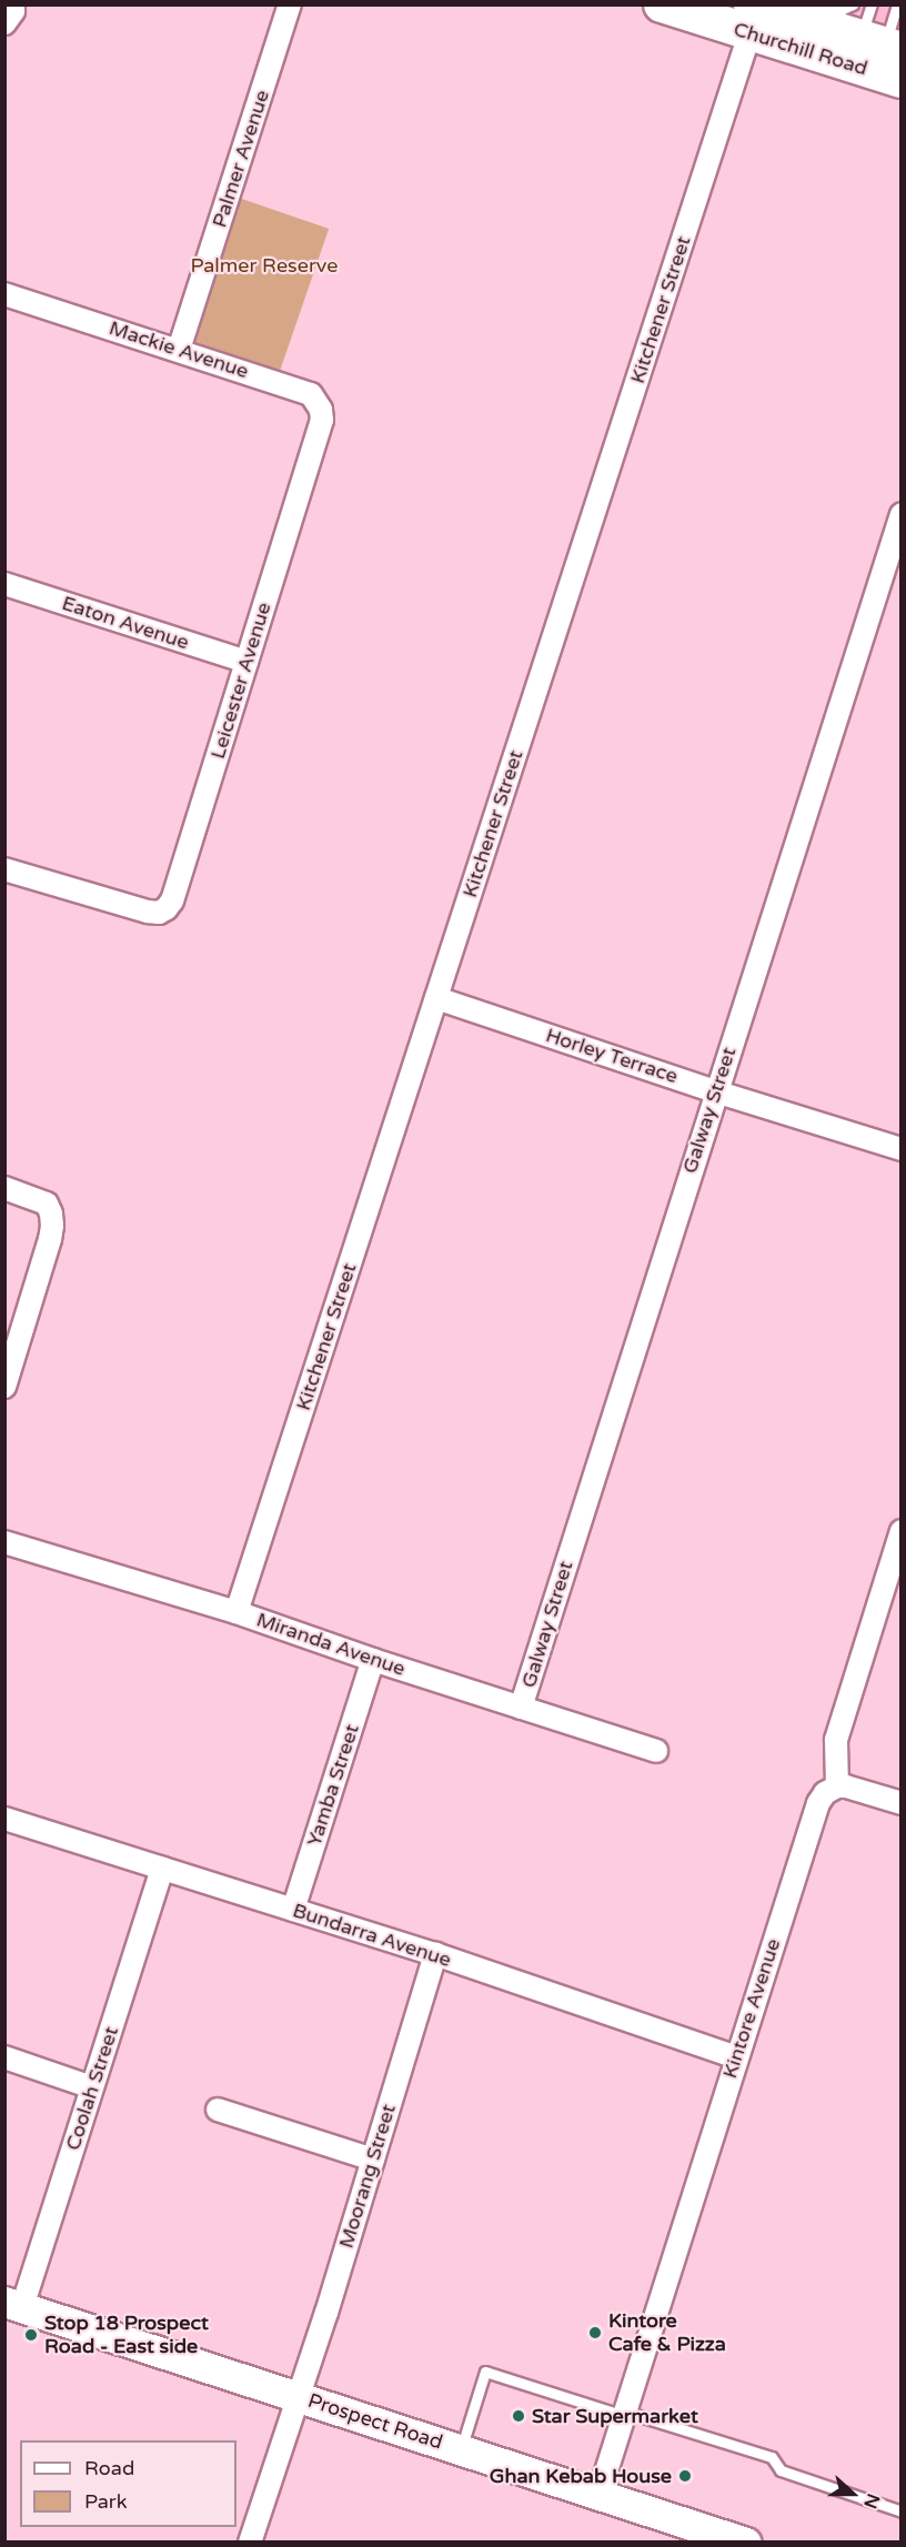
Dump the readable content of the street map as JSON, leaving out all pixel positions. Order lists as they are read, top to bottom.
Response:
{
  "streets": {
    "main road": ["Churchill Road", "Prospect Road"],
    "street": [
      "Palmer Avenue",
      "Kitchener Street",
      "Mackie Avenue",
      "Eaton Avenue",
      "Leicester Avenue",
      "Horley Terrace",
      "Galway Street",
      "Miranda Avenue",
      "Yamba Street",
      "Bundarra Avenue",
      "Kintore Avenue",
      "Coolah Street",
      "Moorang Street"
    ]
  },
  "crossings": [
    ["Churchill Road", "Kitchener Street"],
    ["Palmer Avenue", "Mackie Avenue"],
    ["Kitchener Street", "Horley Terrace"],
    ["Kitchener Street", "Miranda Avenue"],
    ["Mackie Avenue", "Leicester Avenue"],
    ["Eaton Avenue", "Leicester Avenue"],
    ["Horley Terrace", "Galway Street"],
    ["Galway Street", "Miranda Avenue"],
    ["Miranda Avenue", "Yamba Street"],
    ["Yamba Street", "Bundarra Avenue"],
    ["Bundarra Avenue", "Kintore Avenue"],
    ["Bundarra Avenue", "Coolah Street"],
    ["Bundarra Avenue", "Moorang Street"],
    ["Kintore Avenue", "Prospect Road"],
    ["Coolah Street", "Prospect Road"],
    ["Moorang Street", "Prospect Road"]
  ],
  "parks": ["Palmer Reserve"],
  "places": [
    "Kintore Cafe & Pizza",
    "Stop 18 Prospect Road - East side",
    "Star Supermarket",
    "Ghan Kebab House"
  ],
  "legend": ["Road", "Park"],
  "north": "right"
}
